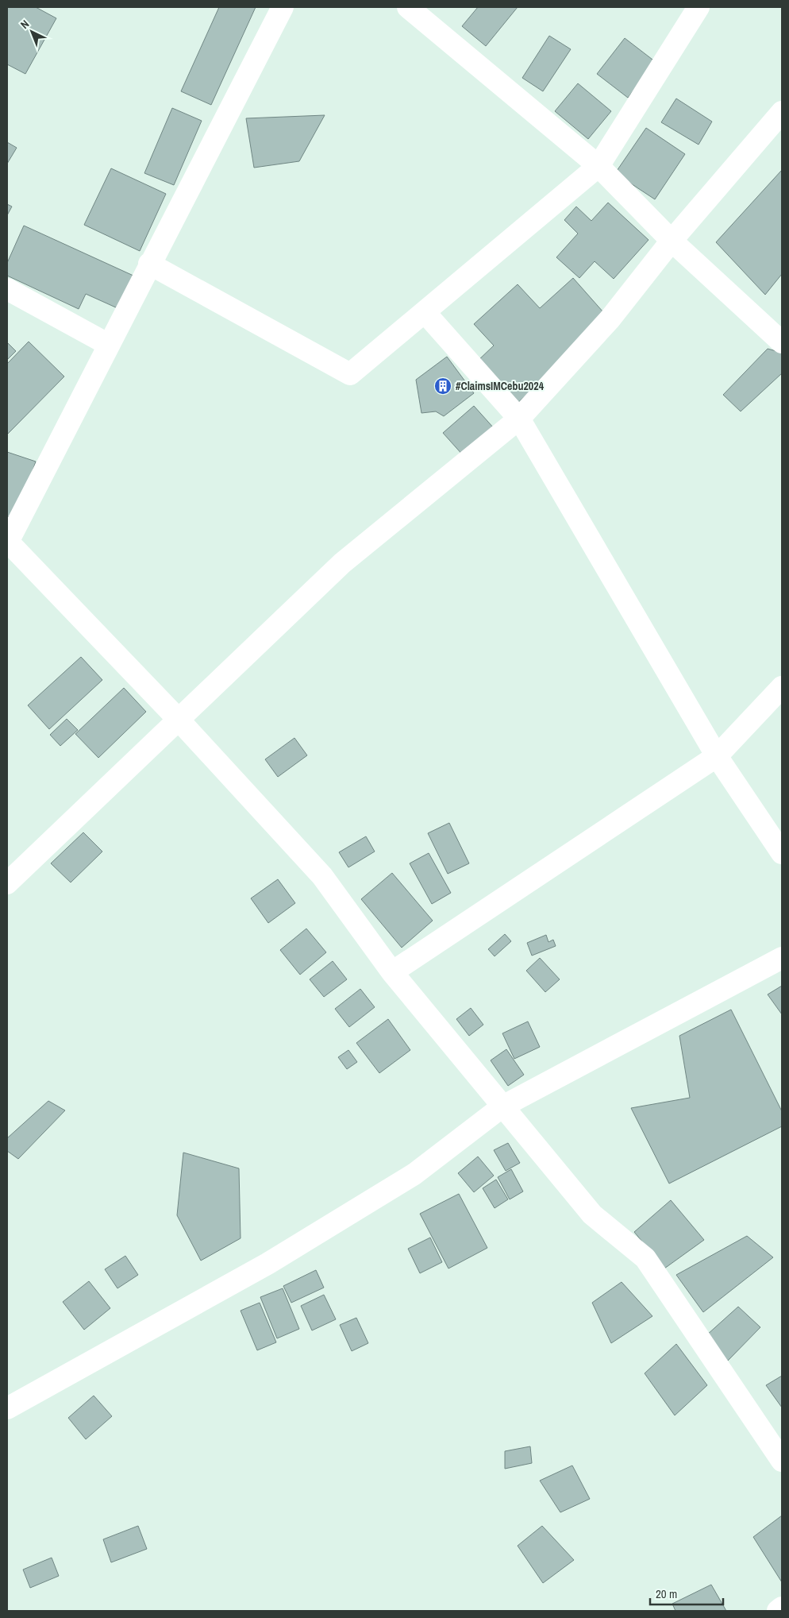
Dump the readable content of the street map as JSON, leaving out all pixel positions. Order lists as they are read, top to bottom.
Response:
{
  "places": {
    "building": ["#ClaimsIMCebu2024"]
  },
  "scale_bar": "20 m",
  "north": "top left"
}
